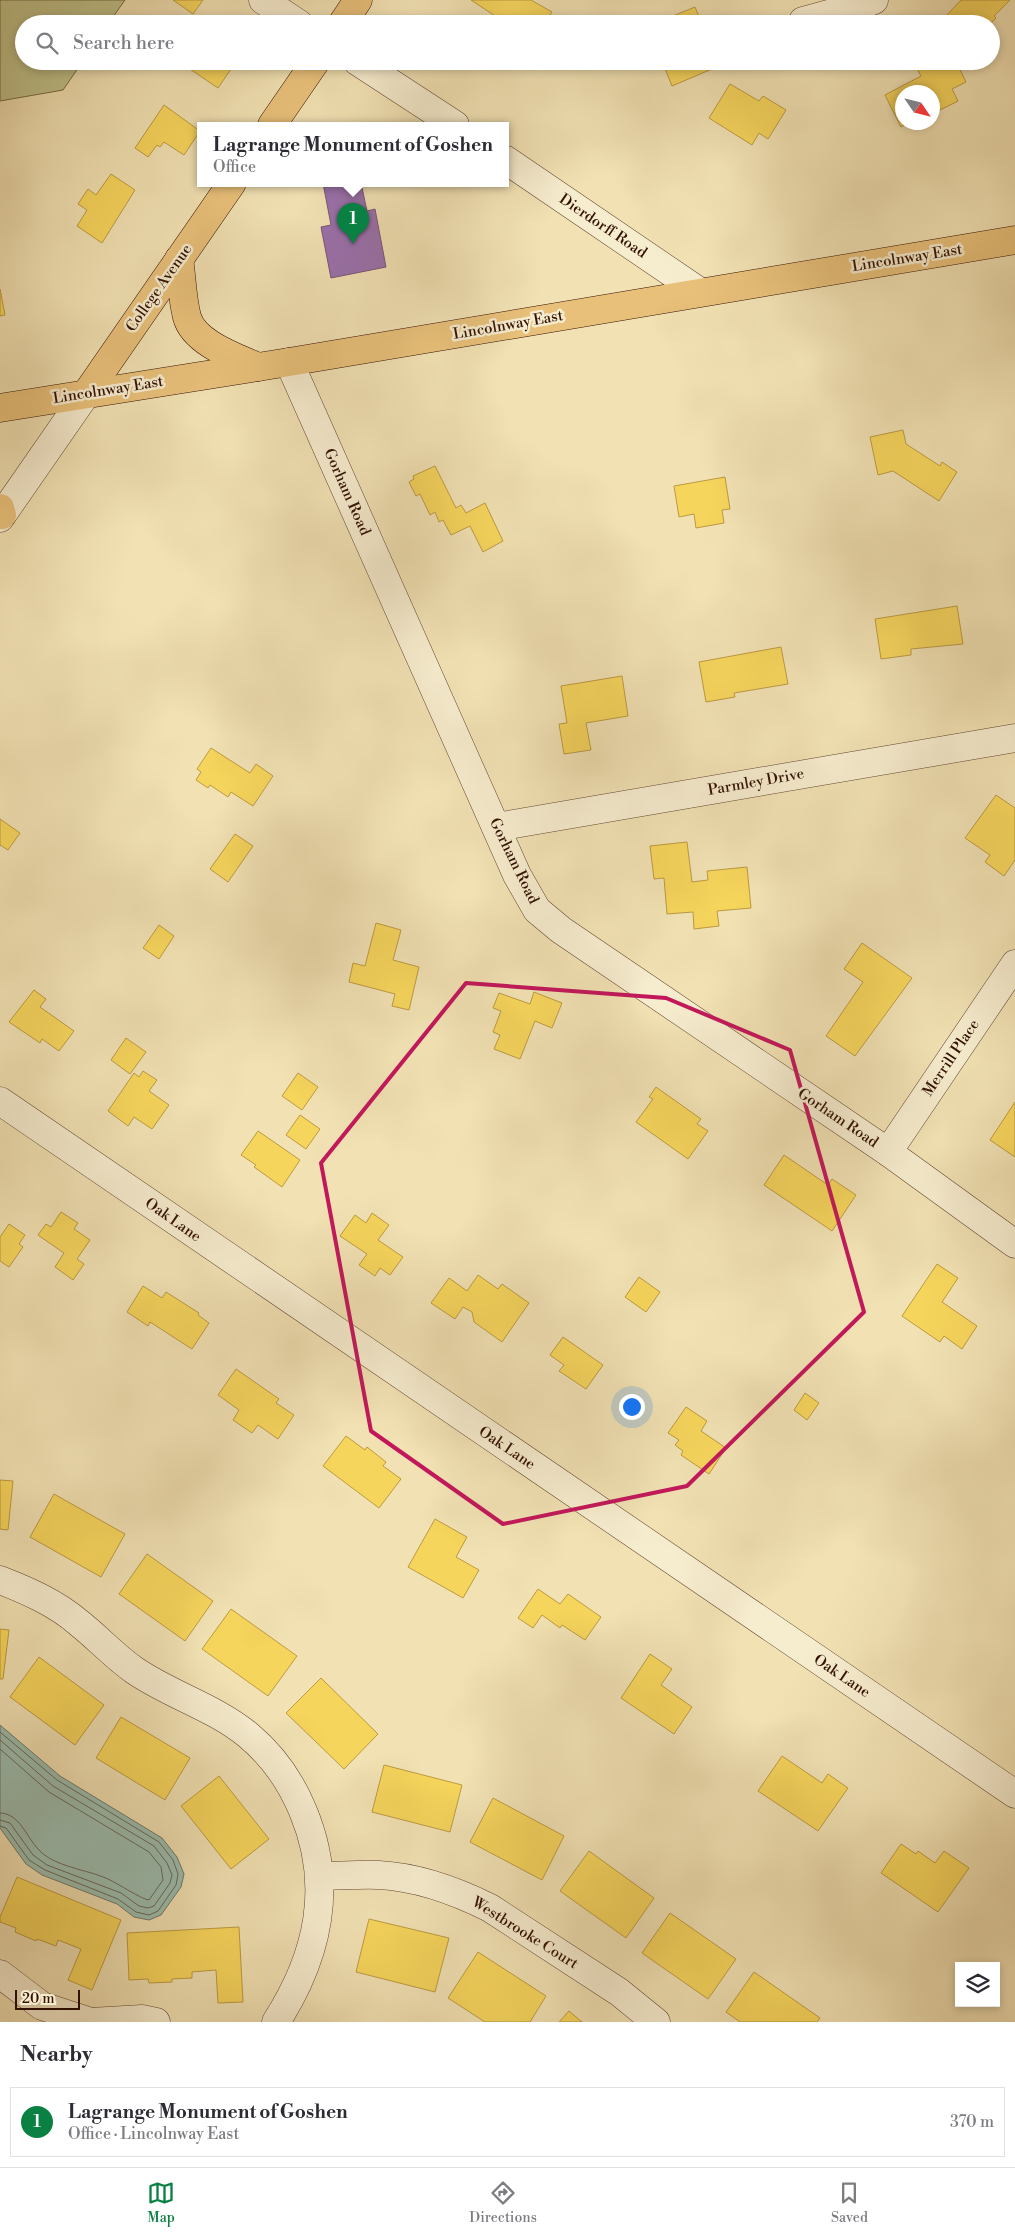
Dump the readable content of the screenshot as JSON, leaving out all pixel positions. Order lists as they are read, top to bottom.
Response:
{
  "streets": {
    "main road": ["Lincolnway East", "College Avenue"],
    "street": [
      "Dierdorff Road",
      "Gorham Road",
      "Parmley Drive",
      "Merrill Place",
      "Oak Lane",
      "Westbrooke Court"
    ]
  },
  "crossings": [
    ["Dierdorff Road", "Lincolnway East"],
    ["Lincolnway East", "College Avenue"],
    ["Lincolnway East", "Gorham Road"],
    ["Gorham Road", "Parmley Drive"],
    ["Gorham Road", "Merrill Place"]
  ],
  "scale_bar": "20 m",
  "north": "bottom right",
  "page": {
    "search": "Search here",
    "popup": ["Lagrange Monument of Goshen", "Office"],
    "pins": "1",
    "scale": "20 m",
    "heading": "Nearby",
    "list": [
      {
        "mark": "1",
        "name": "Lagrange Monument of Goshen",
        "note": "Office · Lincolnway East",
        "value": "370 m"
      }
    ],
    "nav": ["Map", "Directions", "Saved"]
  }
}
